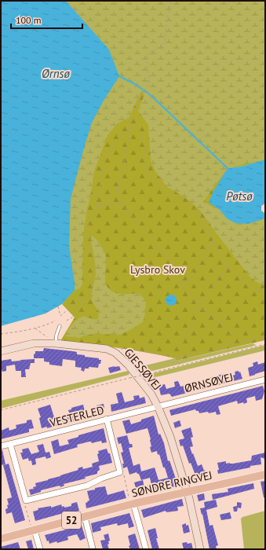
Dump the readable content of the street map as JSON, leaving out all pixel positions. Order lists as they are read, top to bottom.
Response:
{
  "streets": {
    "main road": ["SØNDRE RINGVEJ", "52"],
    "street": ["GJESSØVEJ", "ØRNSØVEJ", "VESTERLED"]
  },
  "crossings": [
    ["GJESSØVEJ", "ØRNSØVEJ"],
    ["GJESSØVEJ", "VESTERLED"],
    ["GJESSØVEJ", "SØNDRE RINGVEJ"],
    ["ØRNSØVEJ", "VESTERLED"]
  ],
  "water": ["Ørnsø", "Pøtsø"],
  "parks": ["Lysbro Skov"],
  "scale_bar": "100 m"
}
